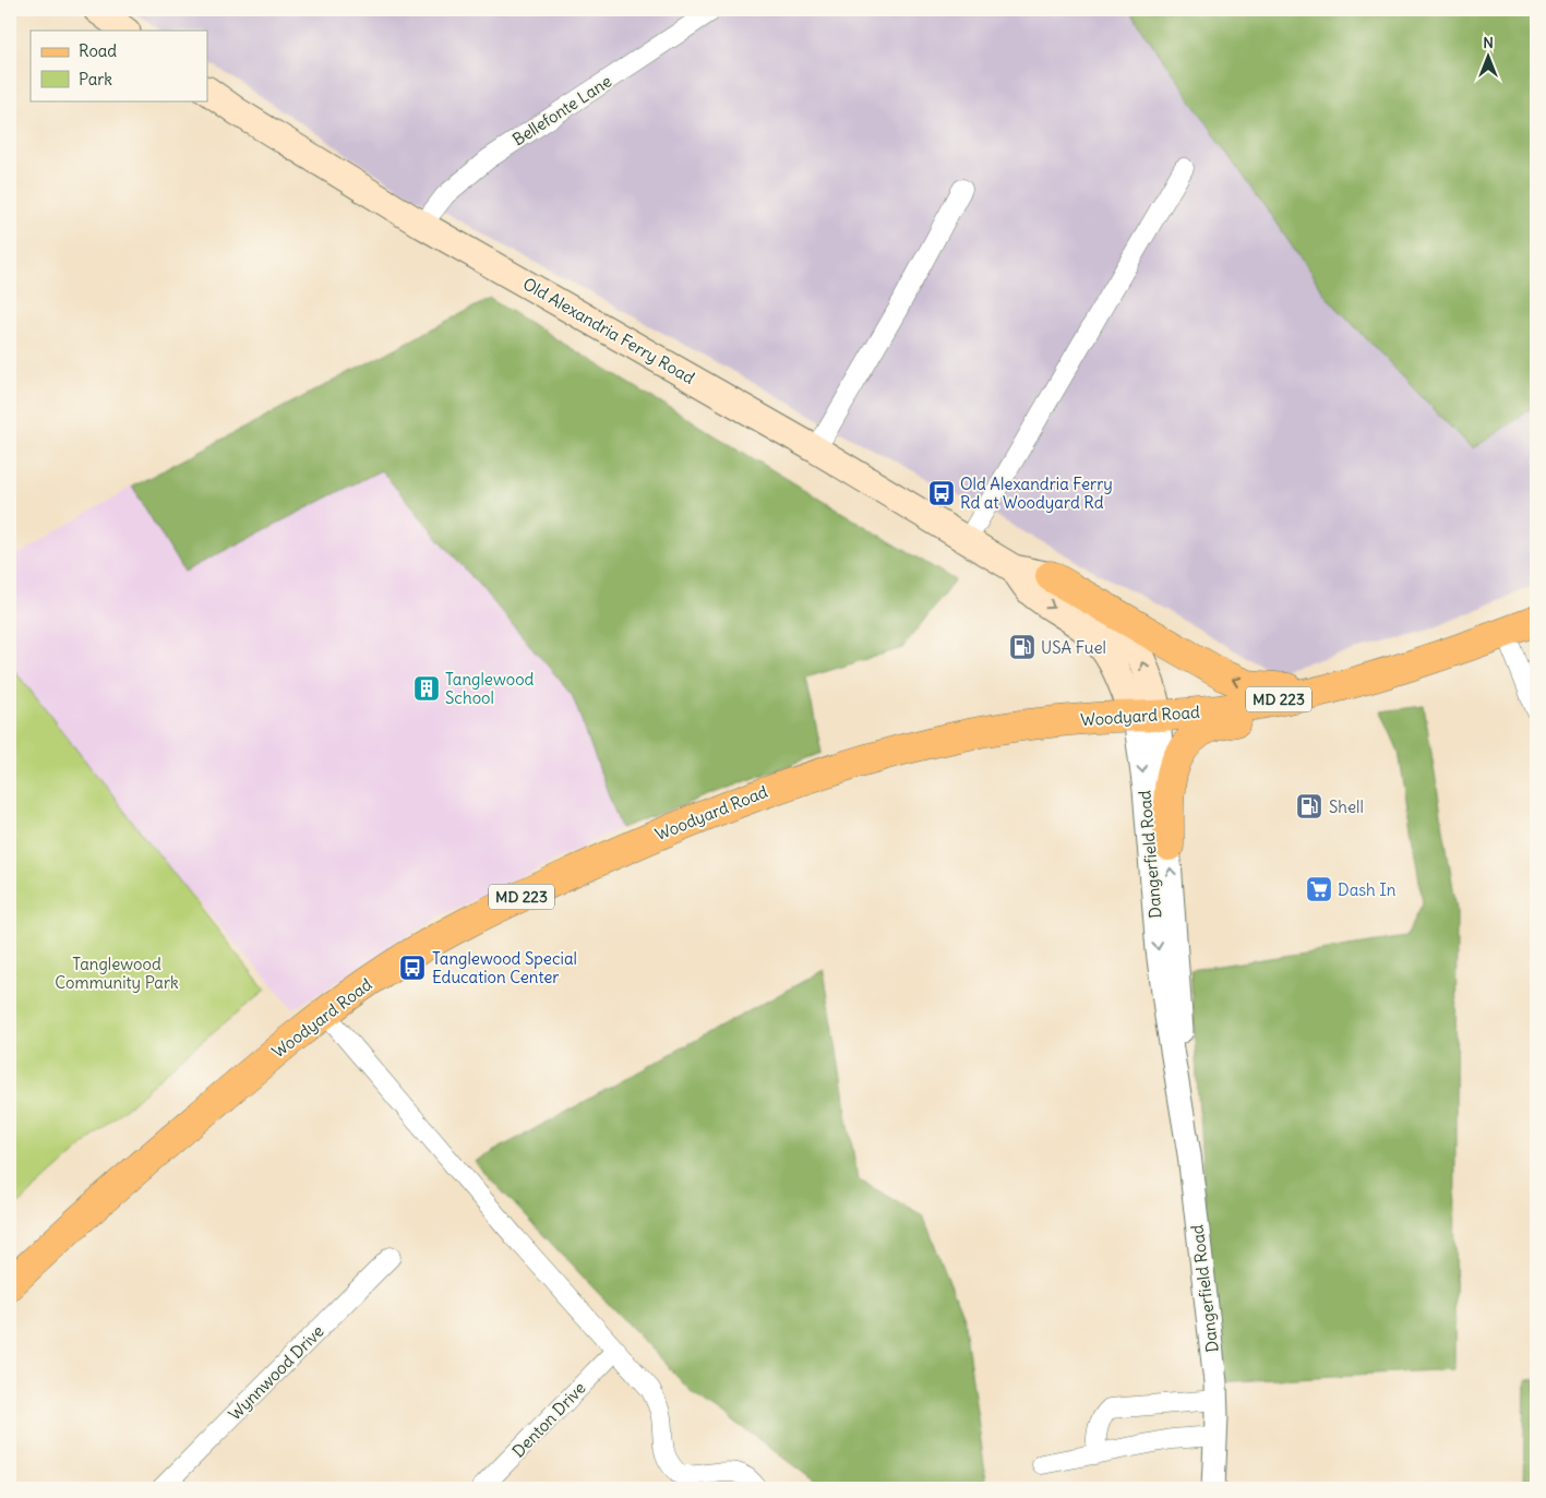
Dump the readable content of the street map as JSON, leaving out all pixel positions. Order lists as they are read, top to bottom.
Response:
{
  "streets": {
    "main road": ["Old Alexandria Ferry Road", "MD 223", "Woodyard Road"],
    "street": [
      "Bellefonte Lane",
      "Dangerfield Road",
      "Wynnwood Drive",
      "Denton Drive"
    ]
  },
  "crossings": [
    ["Bellefonte Lane", "Old Alexandria Ferry Road"],
    ["Old Alexandria Ferry Road", "Woodyard Road"],
    ["Old Alexandria Ferry Road", "Dangerfield Road"],
    ["Woodyard Road", "Dangerfield Road"]
  ],
  "parks": ["Tanglewood Community Park"],
  "places": {
    "bus stop": ["Old Alexandria Ferry Rd at Woodyard Rd", "Tanglewood Special Education Center"],
    "fuel station": ["USA Fuel", "Shell"],
    "building": ["Tanglewood School"],
    "supermarket": ["Dash In"]
  },
  "legend": ["Road", "Park"],
  "north": "top"
}
